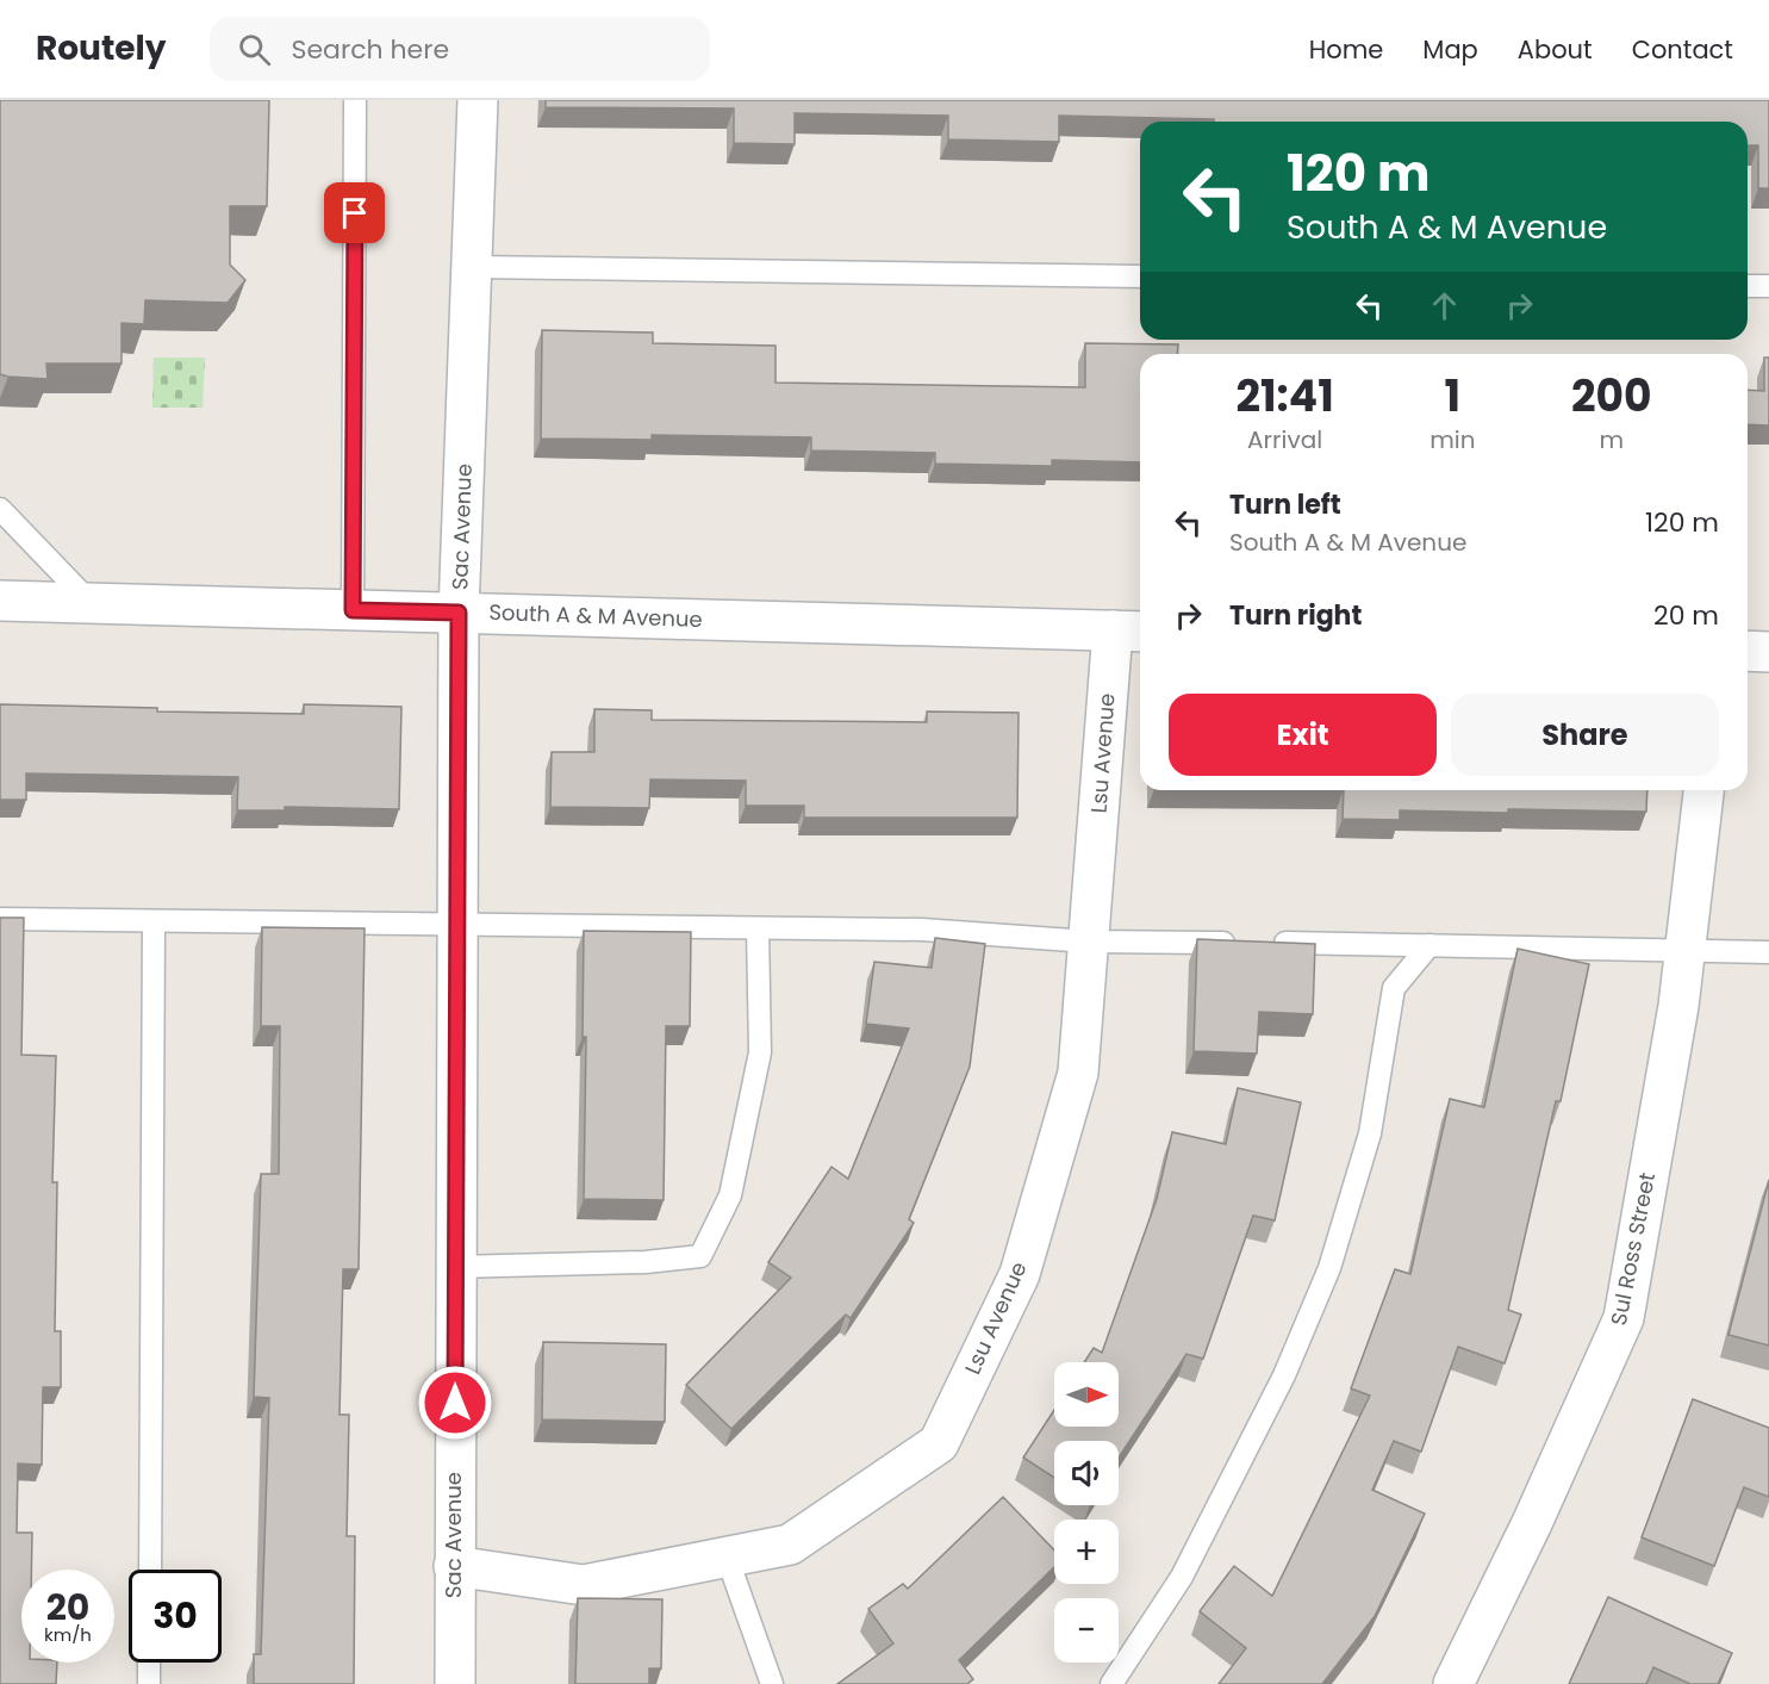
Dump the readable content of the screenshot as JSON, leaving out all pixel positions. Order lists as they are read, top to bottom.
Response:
{
  "streets": {
    "street": [
      "Sac Avenue",
      "South A & M Avenue",
      "Lsu Avenue",
      "Sul Ross Street"
    ]
  },
  "crossings": [
    ["Sac Avenue", "South A & M Avenue"],
    ["Sac Avenue", "Lsu Avenue"],
    ["South A & M Avenue", "Lsu Avenue"]
  ],
  "north": "right",
  "page": {
    "header": "Routely",
    "search": "Search here",
    "nav": [
      "Home",
      "Map",
      "About",
      "Contact"
    ],
    "turn": ["120 m", "South A & M Avenue"],
    "eta": [
      "21:41",
      "Arrival",
      "1",
      "min",
      "200",
      "m"
    ],
    "list": [
      {
        "name": "Turn left",
        "note": "South A & M Avenue",
        "value": "120 m"
      },
      {
        "name": "Turn right",
        "value": "20 m"
      }
    ],
    "buttons": ["Exit", "Share"],
    "map_buttons": ["+", "−"],
    "speed": "20 km/h",
    "limit": "30"
  }
}
